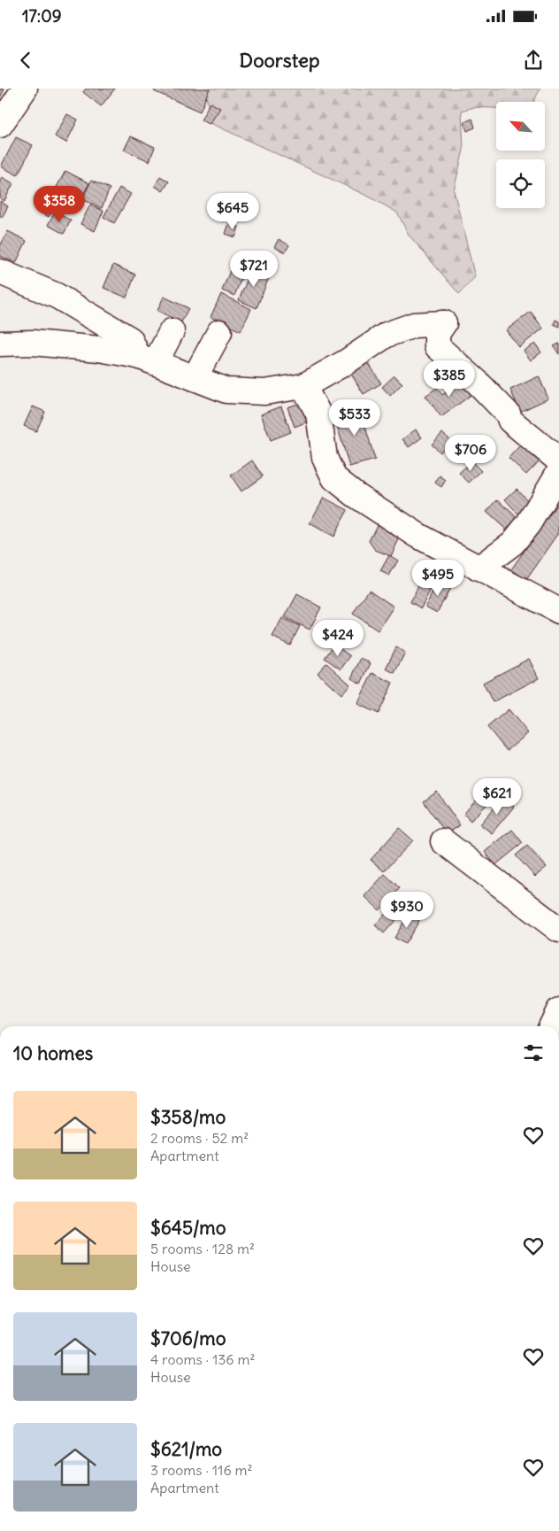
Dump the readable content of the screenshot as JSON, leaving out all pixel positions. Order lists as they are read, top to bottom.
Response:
{
  "north": "top left",
  "page": {
    "status": "17:09",
    "header": "Doorstep",
    "price": [
      "$358",
      "$645",
      "$721",
      "$385",
      "$533",
      "$706",
      "$495",
      "$424",
      "$621",
      "$930"
    ],
    "heading": "10 homes",
    "list": [
      {
        "name": "$358/mo",
        "note": "2 rooms · 52 m² · Apartment"
      },
      {
        "name": "$645/mo",
        "note": "5 rooms · 128 m² · House"
      },
      {
        "name": "$706/mo",
        "note": "4 rooms · 136 m² · House"
      },
      {
        "name": "$621/mo",
        "note": "3 rooms · 116 m² · Apartment"
      }
    ]
  }
}
